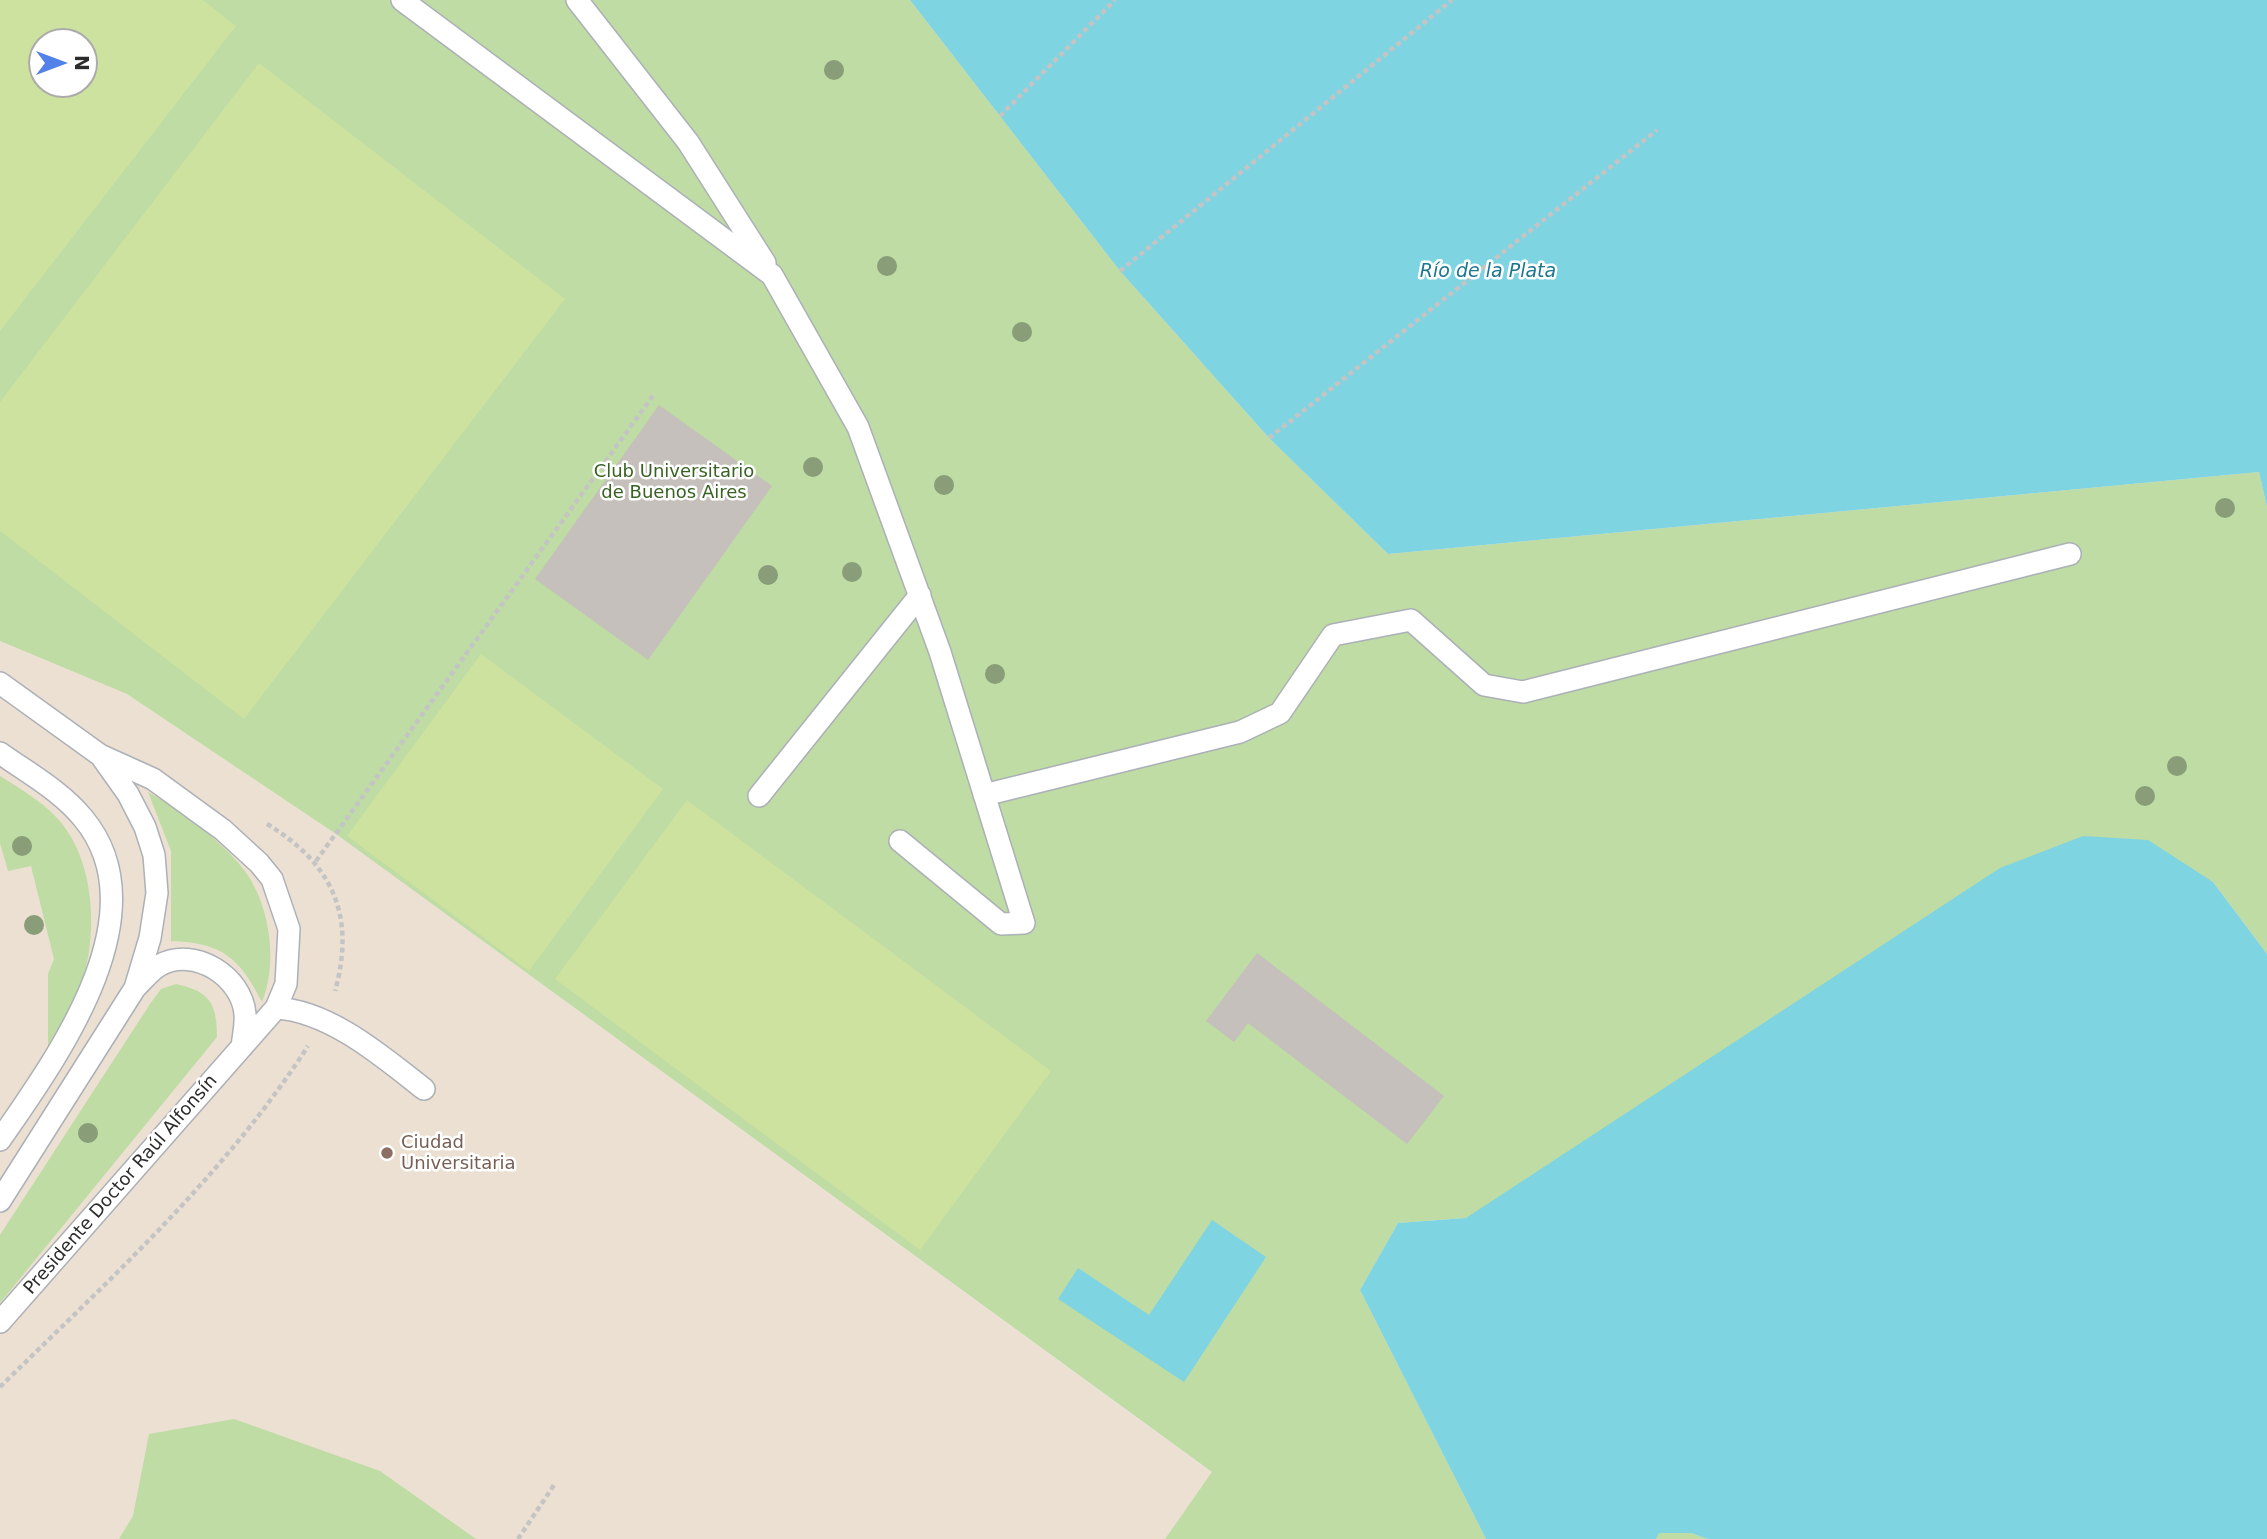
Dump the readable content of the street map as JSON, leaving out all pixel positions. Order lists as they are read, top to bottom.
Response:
{
  "streets": {
    "lane": ["Presidente Doctor Raúl Alfonsín"]
  },
  "water": ["Río de la Plata"],
  "parks": ["Club Universitario de Buenos Aires"],
  "places": ["Ciudad Universitaria"],
  "north": "right"
}
